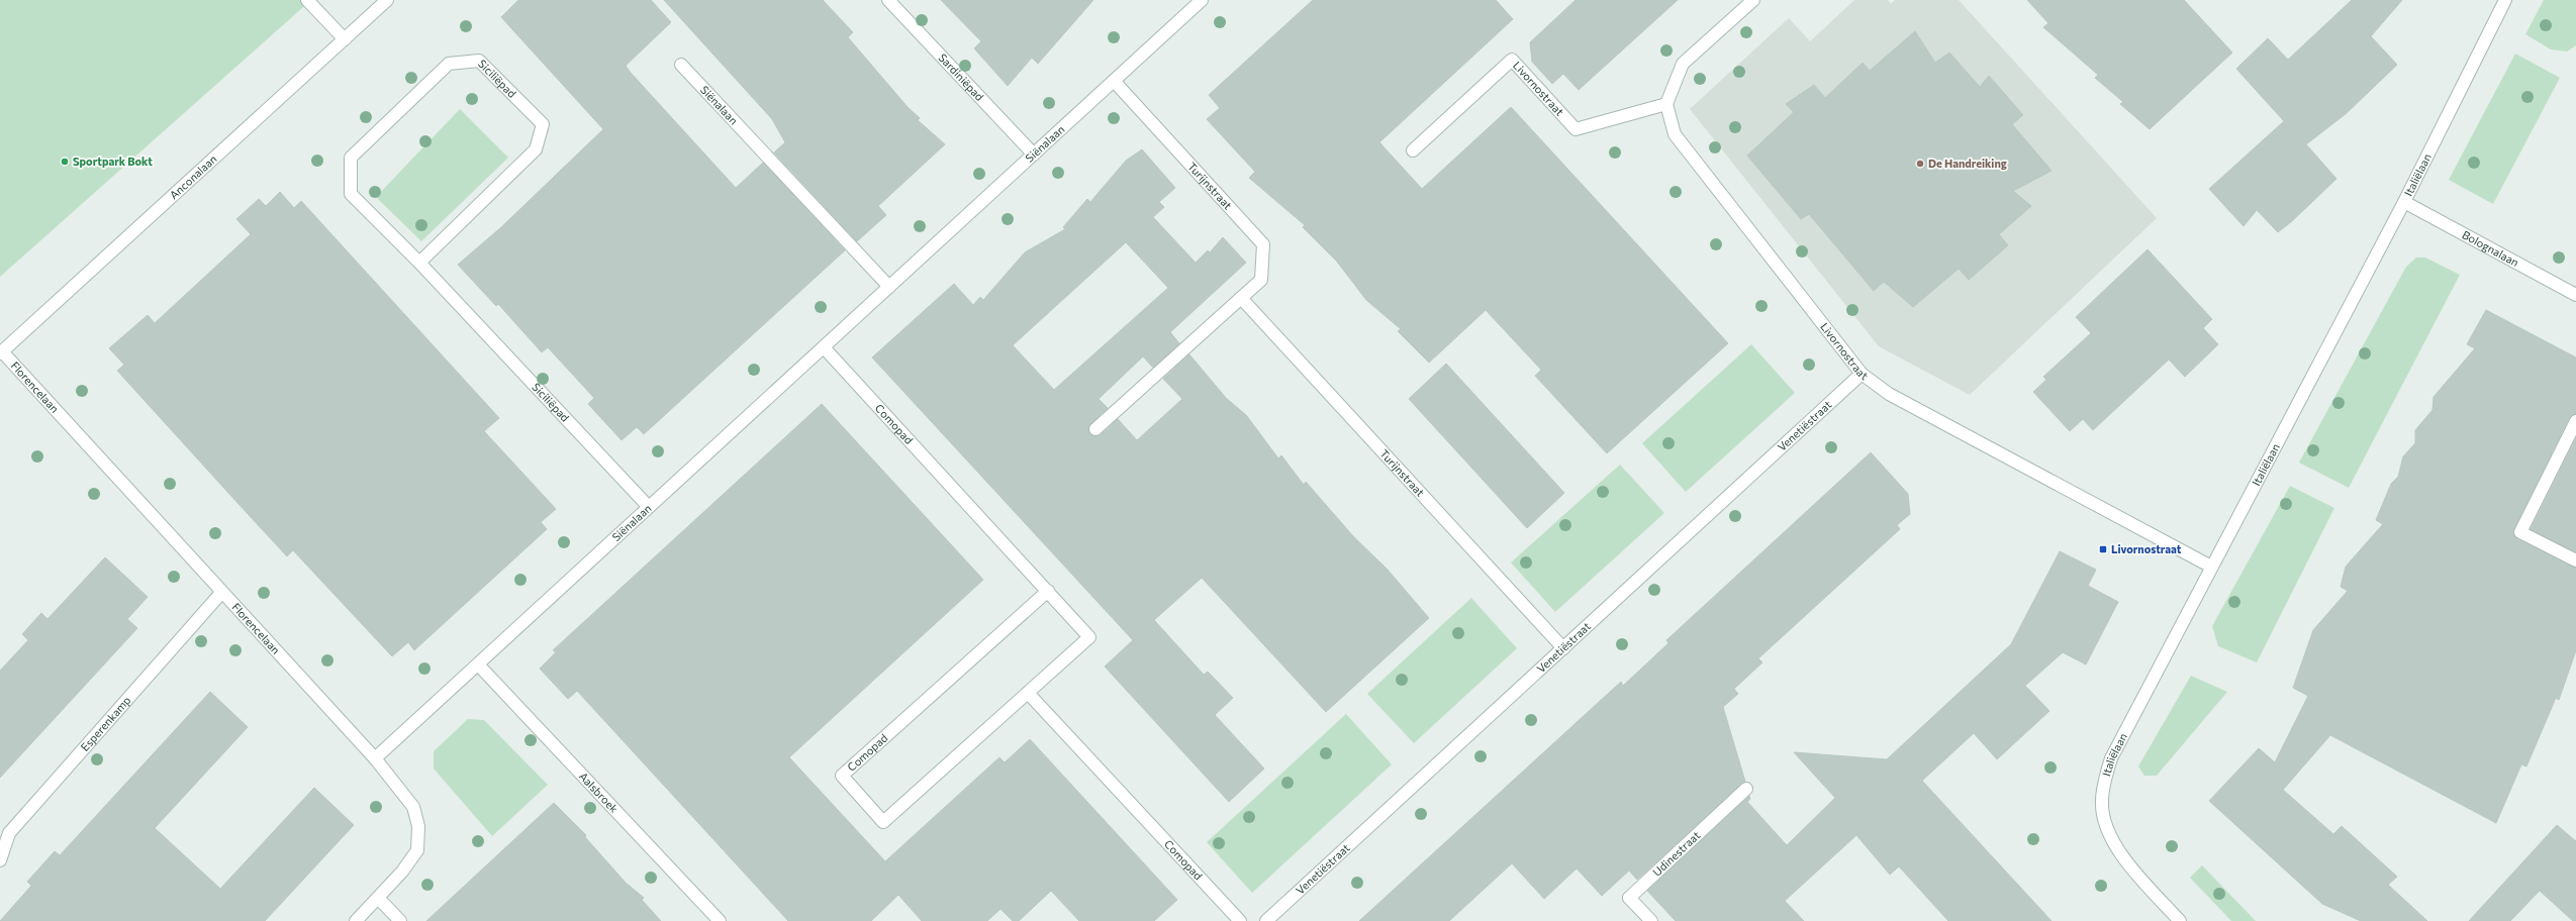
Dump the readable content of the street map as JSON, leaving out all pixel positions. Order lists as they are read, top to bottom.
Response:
{
  "streets": {
    "street": [
      "Sardiniëpad",
      "Siciliëpad",
      "Livornostraat",
      "Siënalaan",
      "Italiëlaan",
      "Anconalaan",
      "Turijnstraat",
      "Bolognalaan",
      "Florencelaan",
      "Comopad",
      "Venetiëstraat",
      "Esperenkamp",
      "Aalsbroek",
      "Udinestraat"
    ]
  },
  "crossings": [
    ["Sardiniëpad", "Siënalaan"],
    ["Siciliëpad", "Siënalaan"],
    ["Livornostraat", "Italiëlaan"],
    ["Livornostraat", "Venetiëstraat"],
    ["Siënalaan", "Turijnstraat"],
    ["Siënalaan", "Florencelaan"],
    ["Siënalaan", "Comopad"],
    ["Siënalaan", "Aalsbroek"],
    ["Italiëlaan", "Bolognalaan"],
    ["Anconalaan", "Florencelaan"],
    ["Turijnstraat", "Venetiëstraat"],
    ["Florencelaan", "Esperenkamp"]
  ],
  "places": {
    "other": ["Sportpark Bokt", "De Handreiking"],
    "transit": ["Livornostraat"]
  }
}
